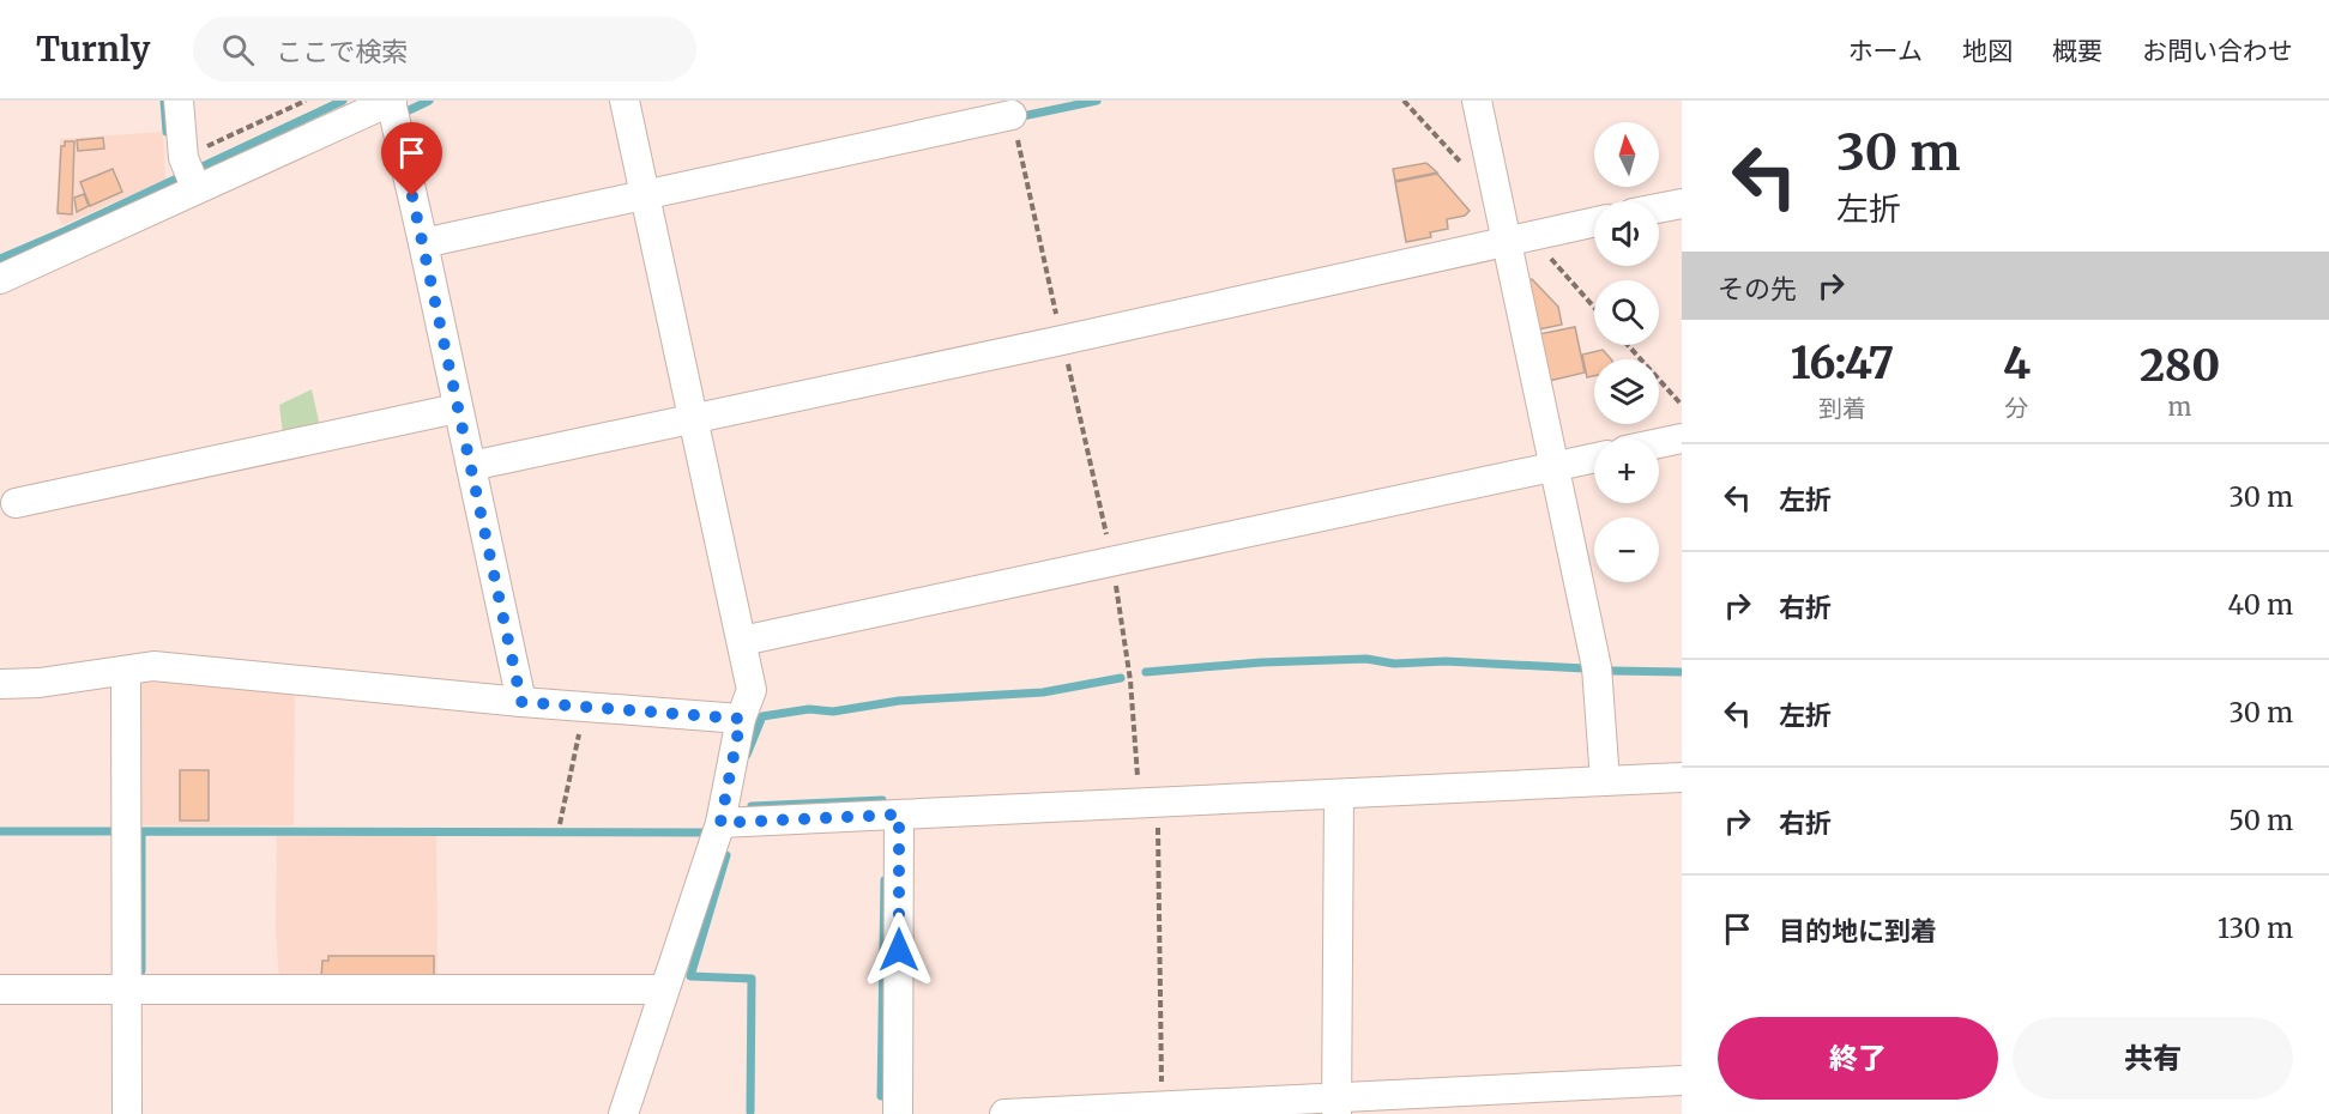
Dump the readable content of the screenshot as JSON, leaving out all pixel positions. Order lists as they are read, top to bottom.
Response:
{
  "north": "top",
  "page": {
    "header": "Turnly",
    "search": "ここで検索",
    "nav": [
      "ホーム",
      "地図",
      "概要",
      "お問い合わせ"
    ],
    "turn": ["30 m", "左折"],
    "map_buttons": ["+", "−"],
    "then": "その先",
    "eta": [
      "16:47",
      "到着",
      "4",
      "分",
      "280",
      "m"
    ],
    "list": [
      {
        "name": "左折",
        "value": "30 m"
      },
      {
        "name": "右折",
        "value": "40 m"
      },
      {
        "name": "左折",
        "value": "30 m"
      },
      {
        "name": "右折",
        "value": "50 m"
      },
      {
        "name": "目的地に到着",
        "value": "130 m"
      }
    ],
    "buttons": ["終了", "共有"]
  }
}
